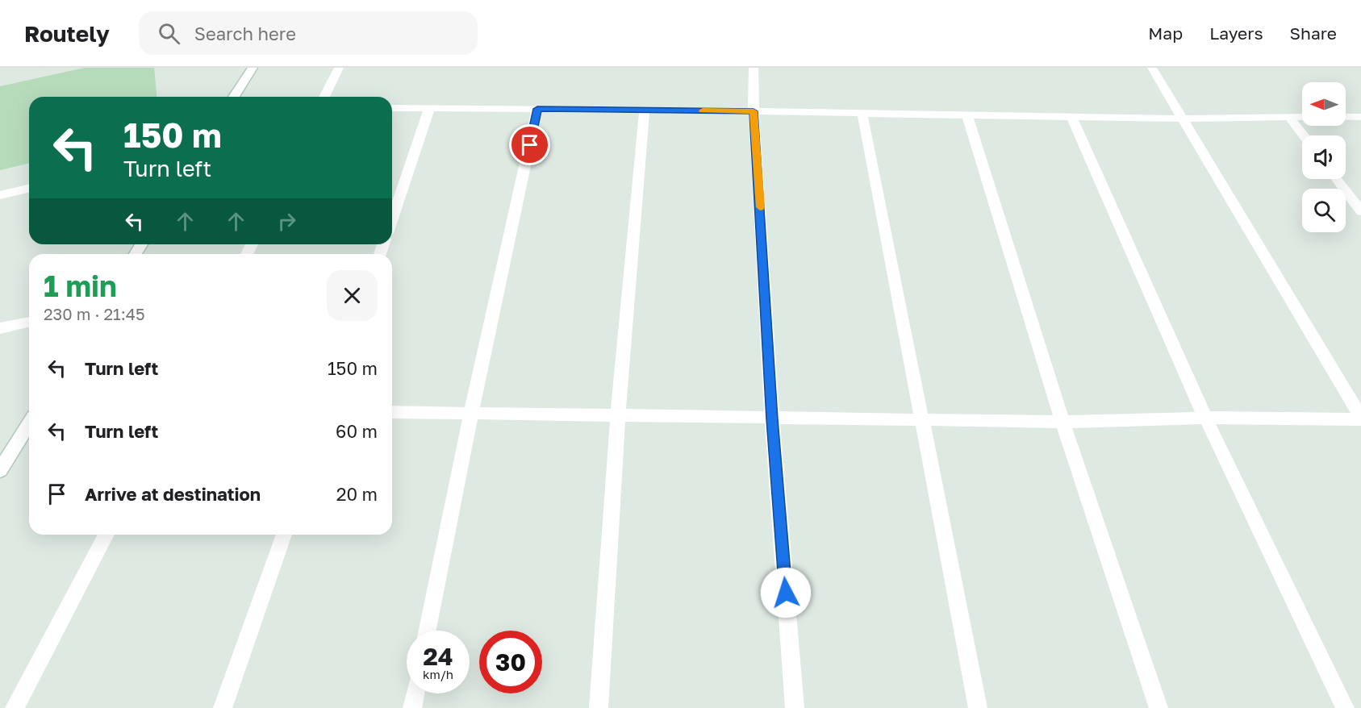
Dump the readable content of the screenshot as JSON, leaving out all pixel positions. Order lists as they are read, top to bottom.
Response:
{
  "north": "left",
  "page": {
    "header": "Routely",
    "search": "Search here",
    "nav": ["Map", "Layers", "Share"],
    "turn": ["150 m", "Turn left"],
    "heading": ["1 min", "230 m · 21:45"],
    "list": [
      {
        "name": "Turn left",
        "value": "150 m"
      },
      {
        "name": "Turn left",
        "value": "60 m"
      },
      {
        "name": "Arrive at destination",
        "value": "20 m"
      }
    ],
    "speed": "24 km/h",
    "limit": "30"
  }
}
